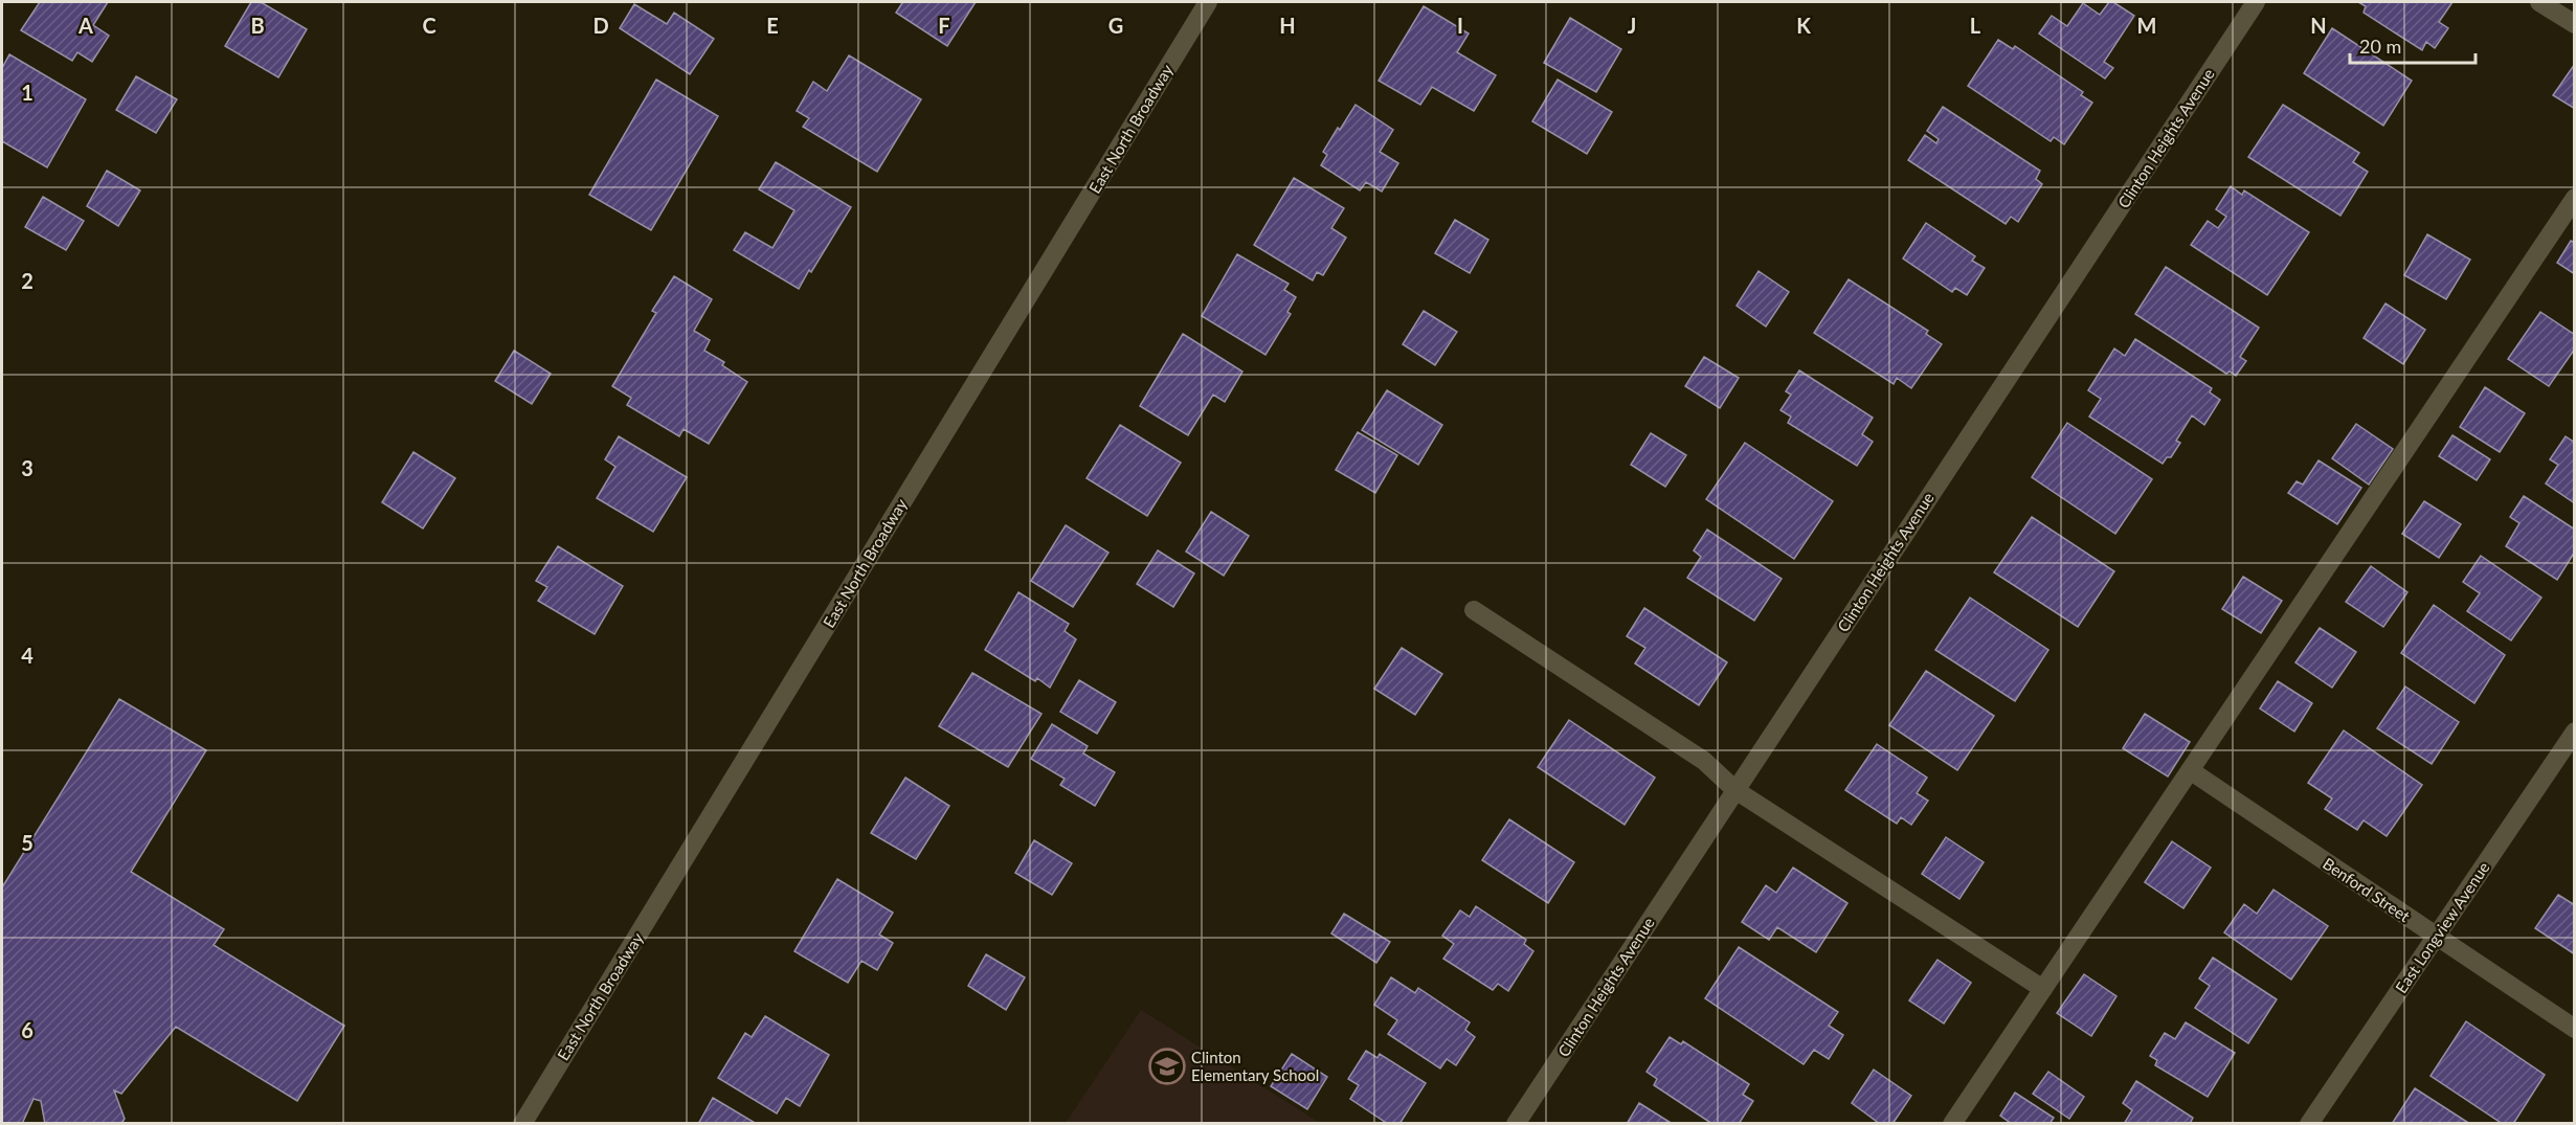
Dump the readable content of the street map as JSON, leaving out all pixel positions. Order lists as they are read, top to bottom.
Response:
{
  "streets": {
    "street": [
      "East North Broadway",
      "Clinton Heights Avenue",
      "Benford Street",
      "East Longview Avenue"
    ]
  },
  "crossings": [
    ["Benford Street", "East Longview Avenue"]
  ],
  "places": {
    "school or university": ["Clinton Elementary School"]
  },
  "scale_bar": "20 m",
  "grid": {
    "columns": [
      "A",
      "B",
      "C",
      "D",
      "E",
      "F",
      "G",
      "H",
      "I",
      "J",
      "K",
      "L",
      "M",
      "N"
    ],
    "rows": [
      "1",
      "2",
      "3",
      "4",
      "5",
      "6"
    ]
  }
}
